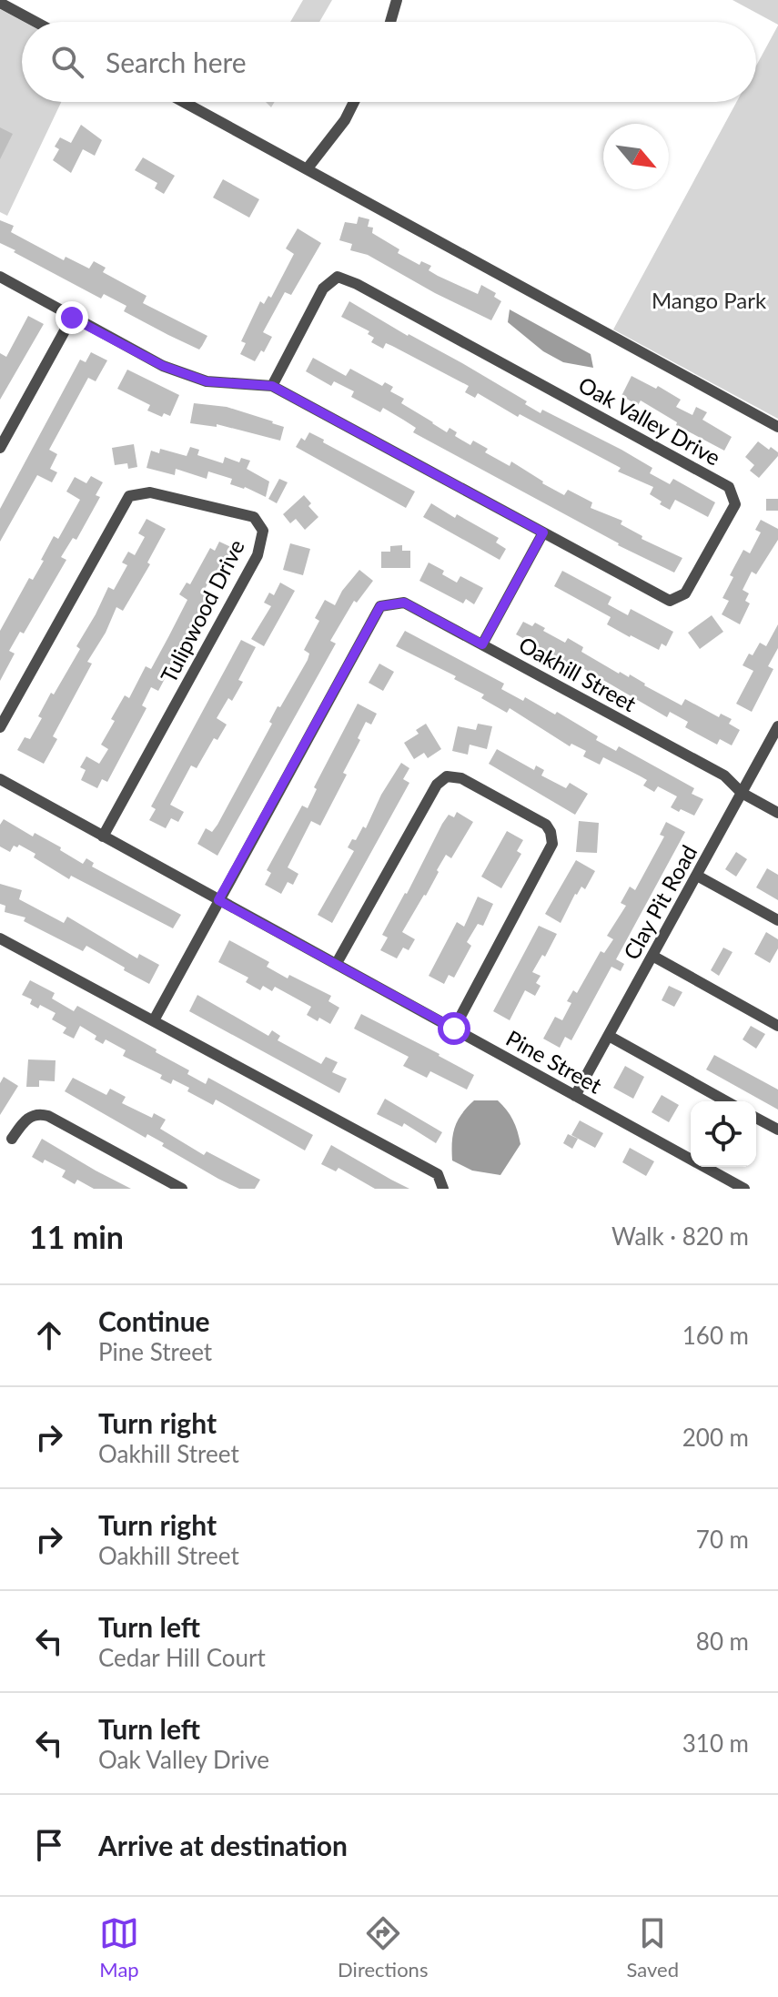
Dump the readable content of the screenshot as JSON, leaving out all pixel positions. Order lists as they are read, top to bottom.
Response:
{
  "streets": {
    "street": [
      "Oak Valley Drive",
      "Tulipwood Drive",
      "Oakhill Street",
      "Clay Pit Road",
      "Pine Street"
    ]
  },
  "crossings": [
    ["Tulipwood Drive", "Pine Street"],
    ["Oakhill Street", "Clay Pit Road"],
    ["Oakhill Street", "Pine Street"],
    ["Clay Pit Road", "Pine Street"]
  ],
  "parks": ["Mango Park"],
  "north": "bottom right",
  "page": {
    "search": "Search here",
    "heading": ["11 min", "Walk · 820 m"],
    "list": [
      ["Continue", "Pine Street", "160 m"],
      ["Turn right", "Oakhill Street", "200 m"],
      ["Turn right", "Oakhill Street", "70 m"],
      ["Turn left", "Cedar Hill Court", "80 m"],
      ["Turn left", "Oak Valley Drive", "310 m"],
      "Arrive at destination"
    ],
    "nav": ["Map", "Directions", "Saved"]
  }
}
